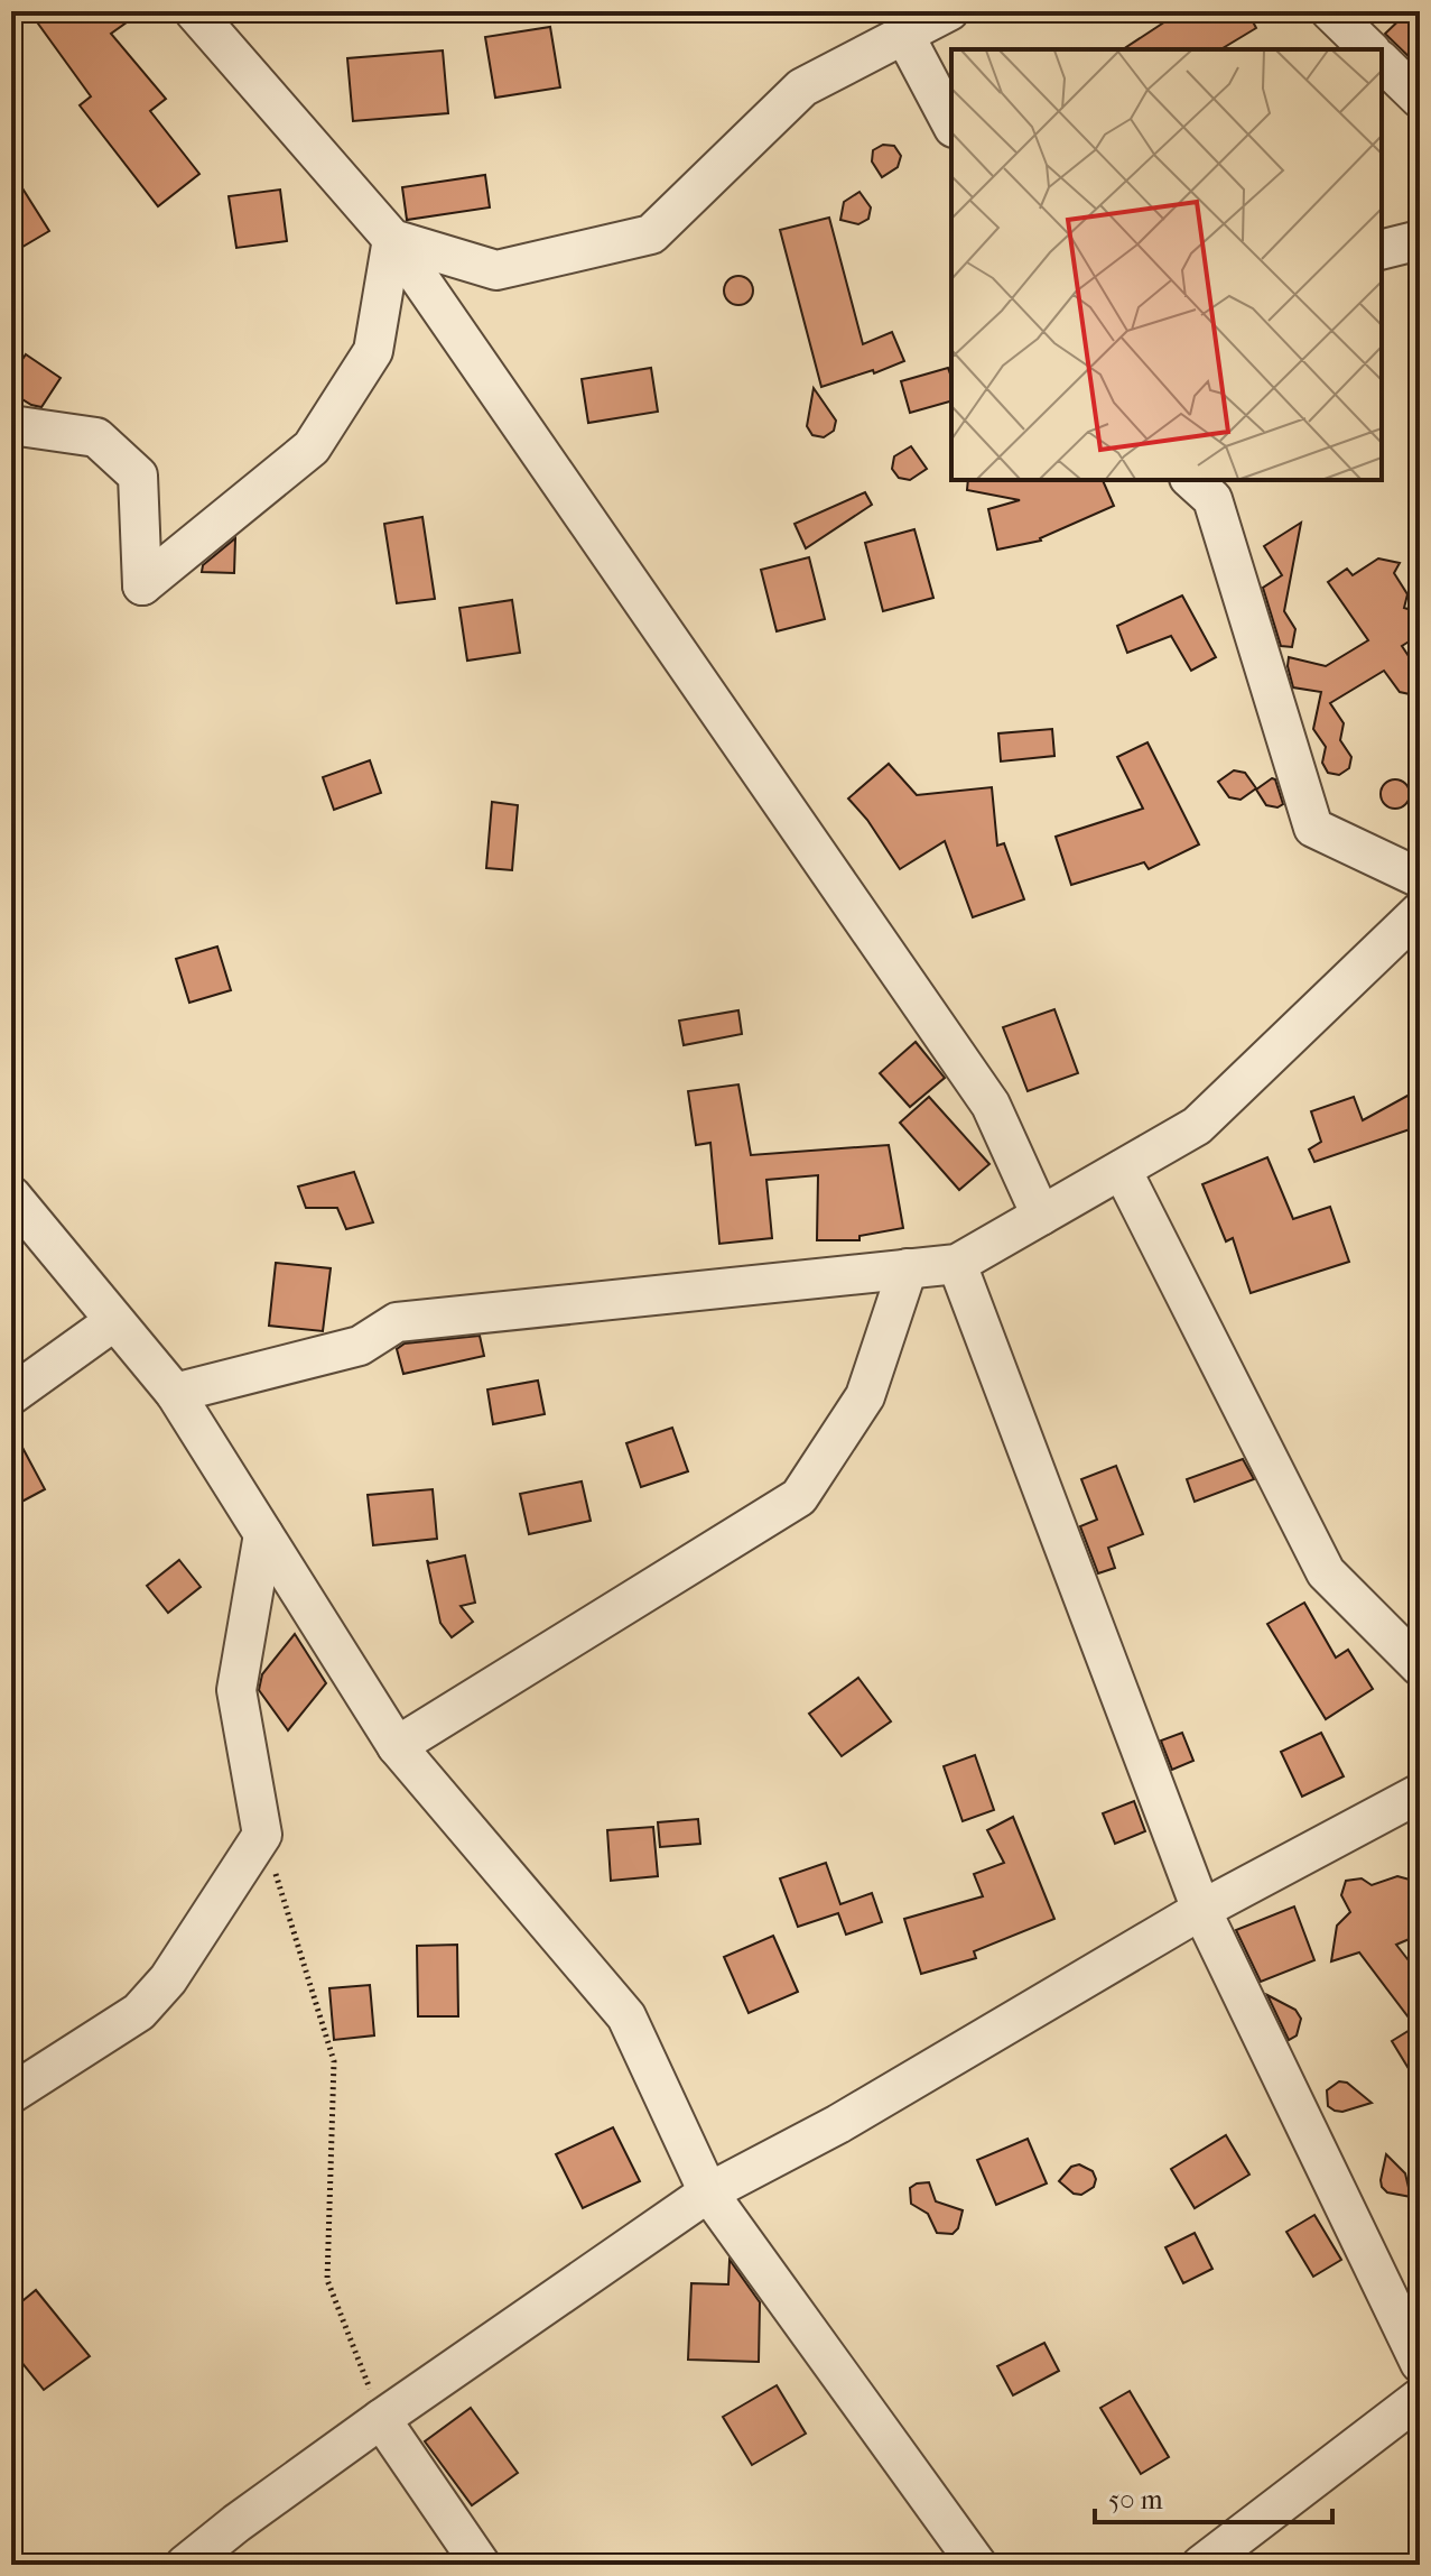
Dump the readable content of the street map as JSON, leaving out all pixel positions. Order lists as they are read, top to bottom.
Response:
{
  "scale_bar": "50 m"
}
